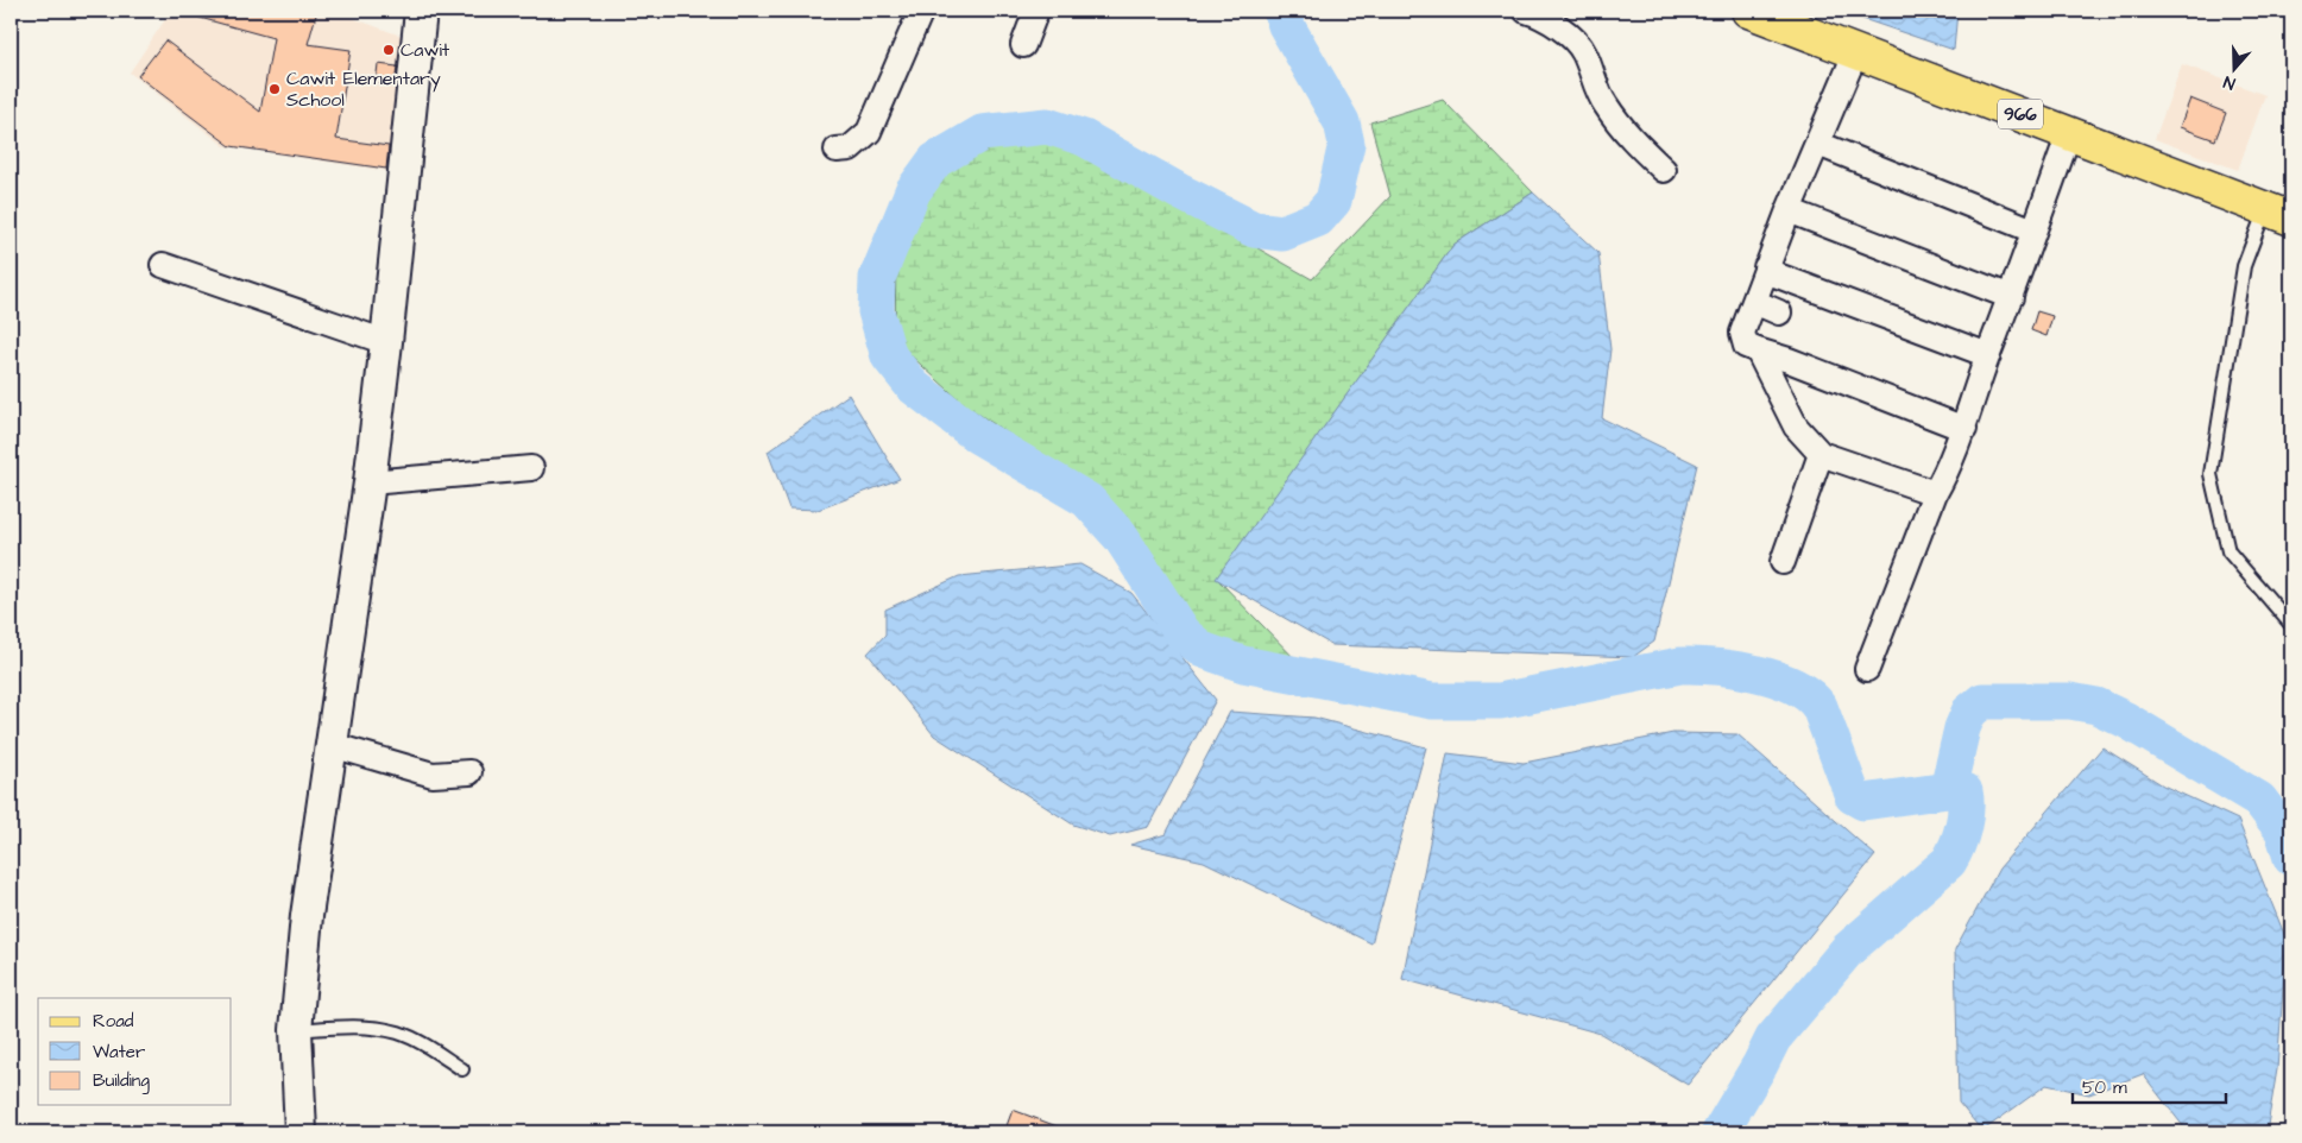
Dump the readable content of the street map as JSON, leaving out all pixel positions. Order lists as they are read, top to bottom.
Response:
{
  "streets": {
    "main road": ["966"]
  },
  "places": ["Cawit", "Cawit Elementary School"],
  "legend": ["Road", "Water", "Building"],
  "scale_bar": "50 m",
  "north": "bottom"
}
